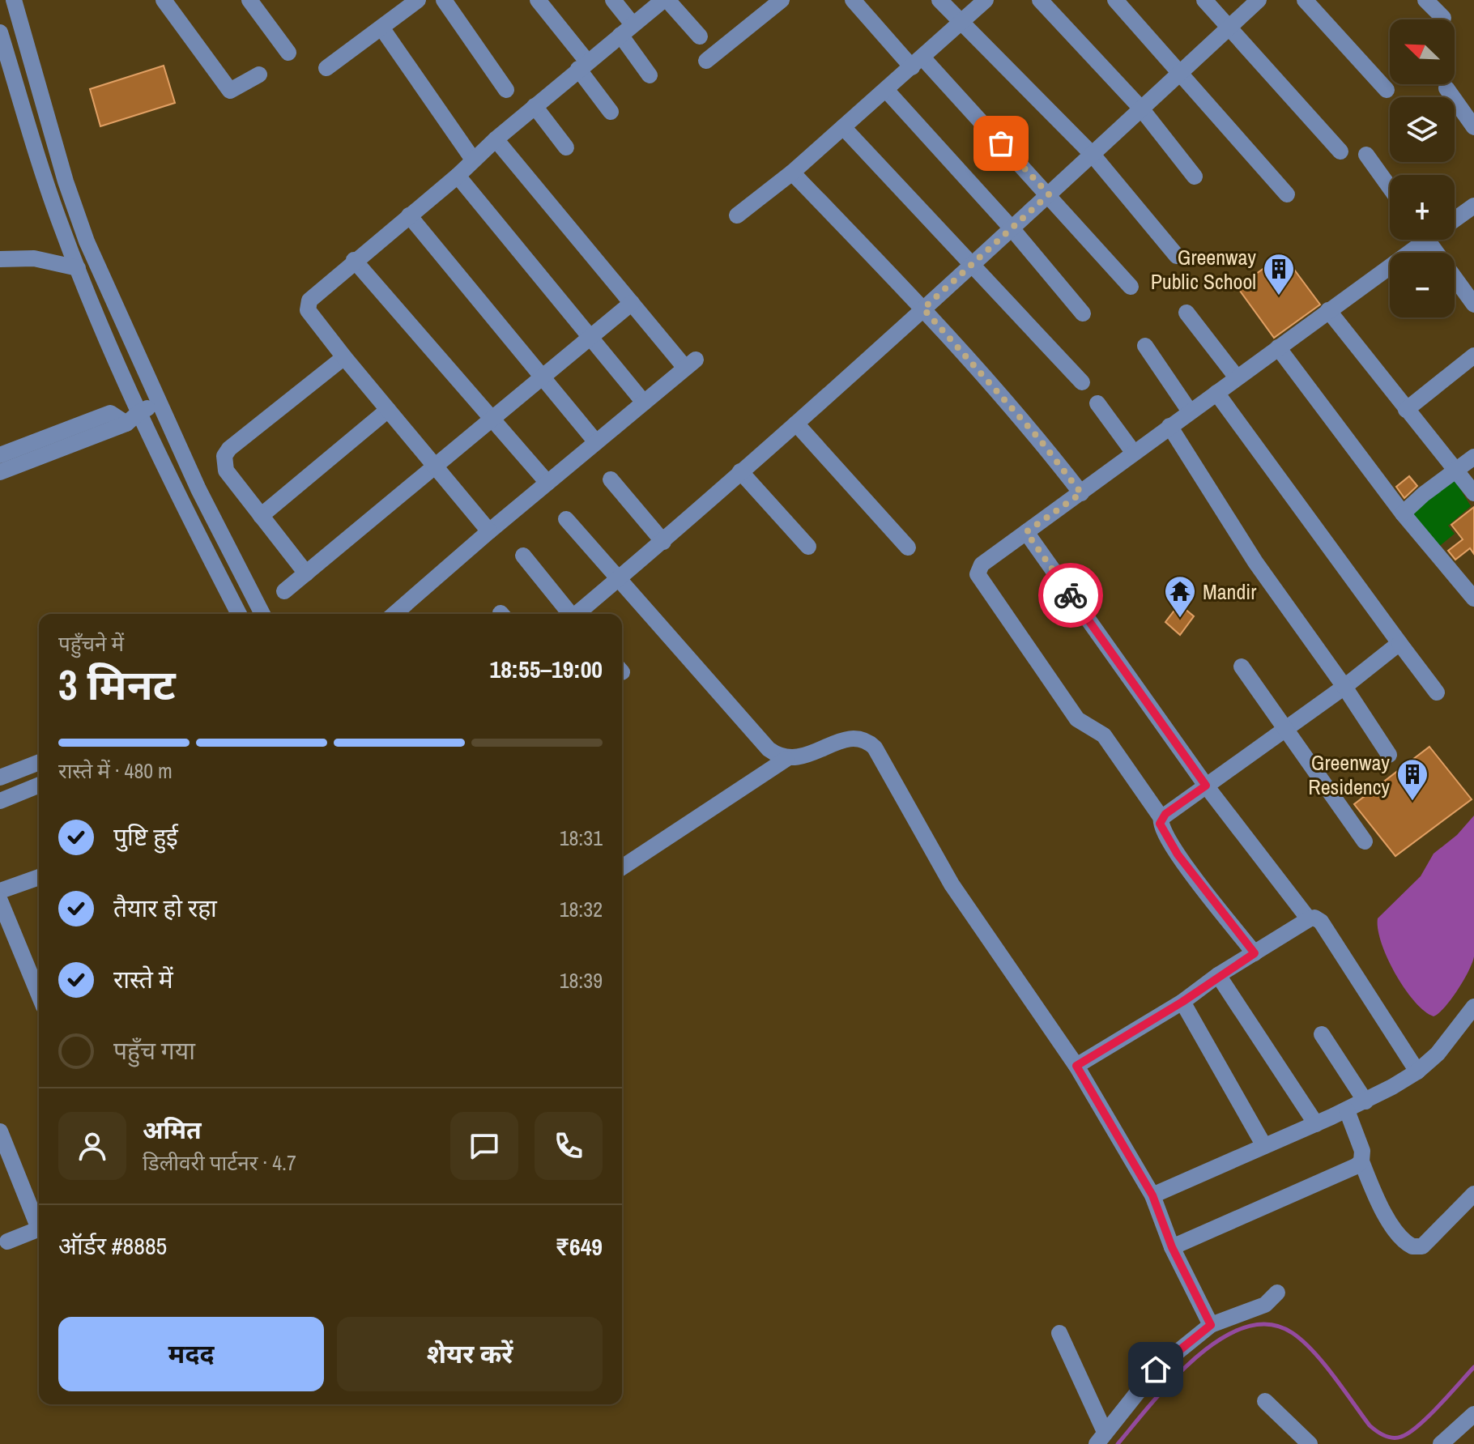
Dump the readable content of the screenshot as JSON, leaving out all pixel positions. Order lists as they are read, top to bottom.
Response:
{
  "places": {
    "building": ["Greenway Public School", "Greenway Residency"],
    "temple": ["Mandir"]
  },
  "north": "top left",
  "page": {
    "map_buttons": ["+", "−"],
    "heading": ["3 मिनट", "पहुँचने में", "18:55–19:00"],
    "panel": [
      "अमित",
      "डिलीवरी पार्टनर · 4.7",
      "ऑर्डर #8885",
      "₹649"
    ],
    "bar": "रास्ते में · 480 m",
    "list": [
      ["पुष्टि हुई", "18:31"],
      ["तैयार हो रहा", "18:32"],
      ["रास्ते में", "18:39"],
      "पहुँच गया"
    ],
    "buttons": ["मदद", "शेयर करें"]
  }
}
